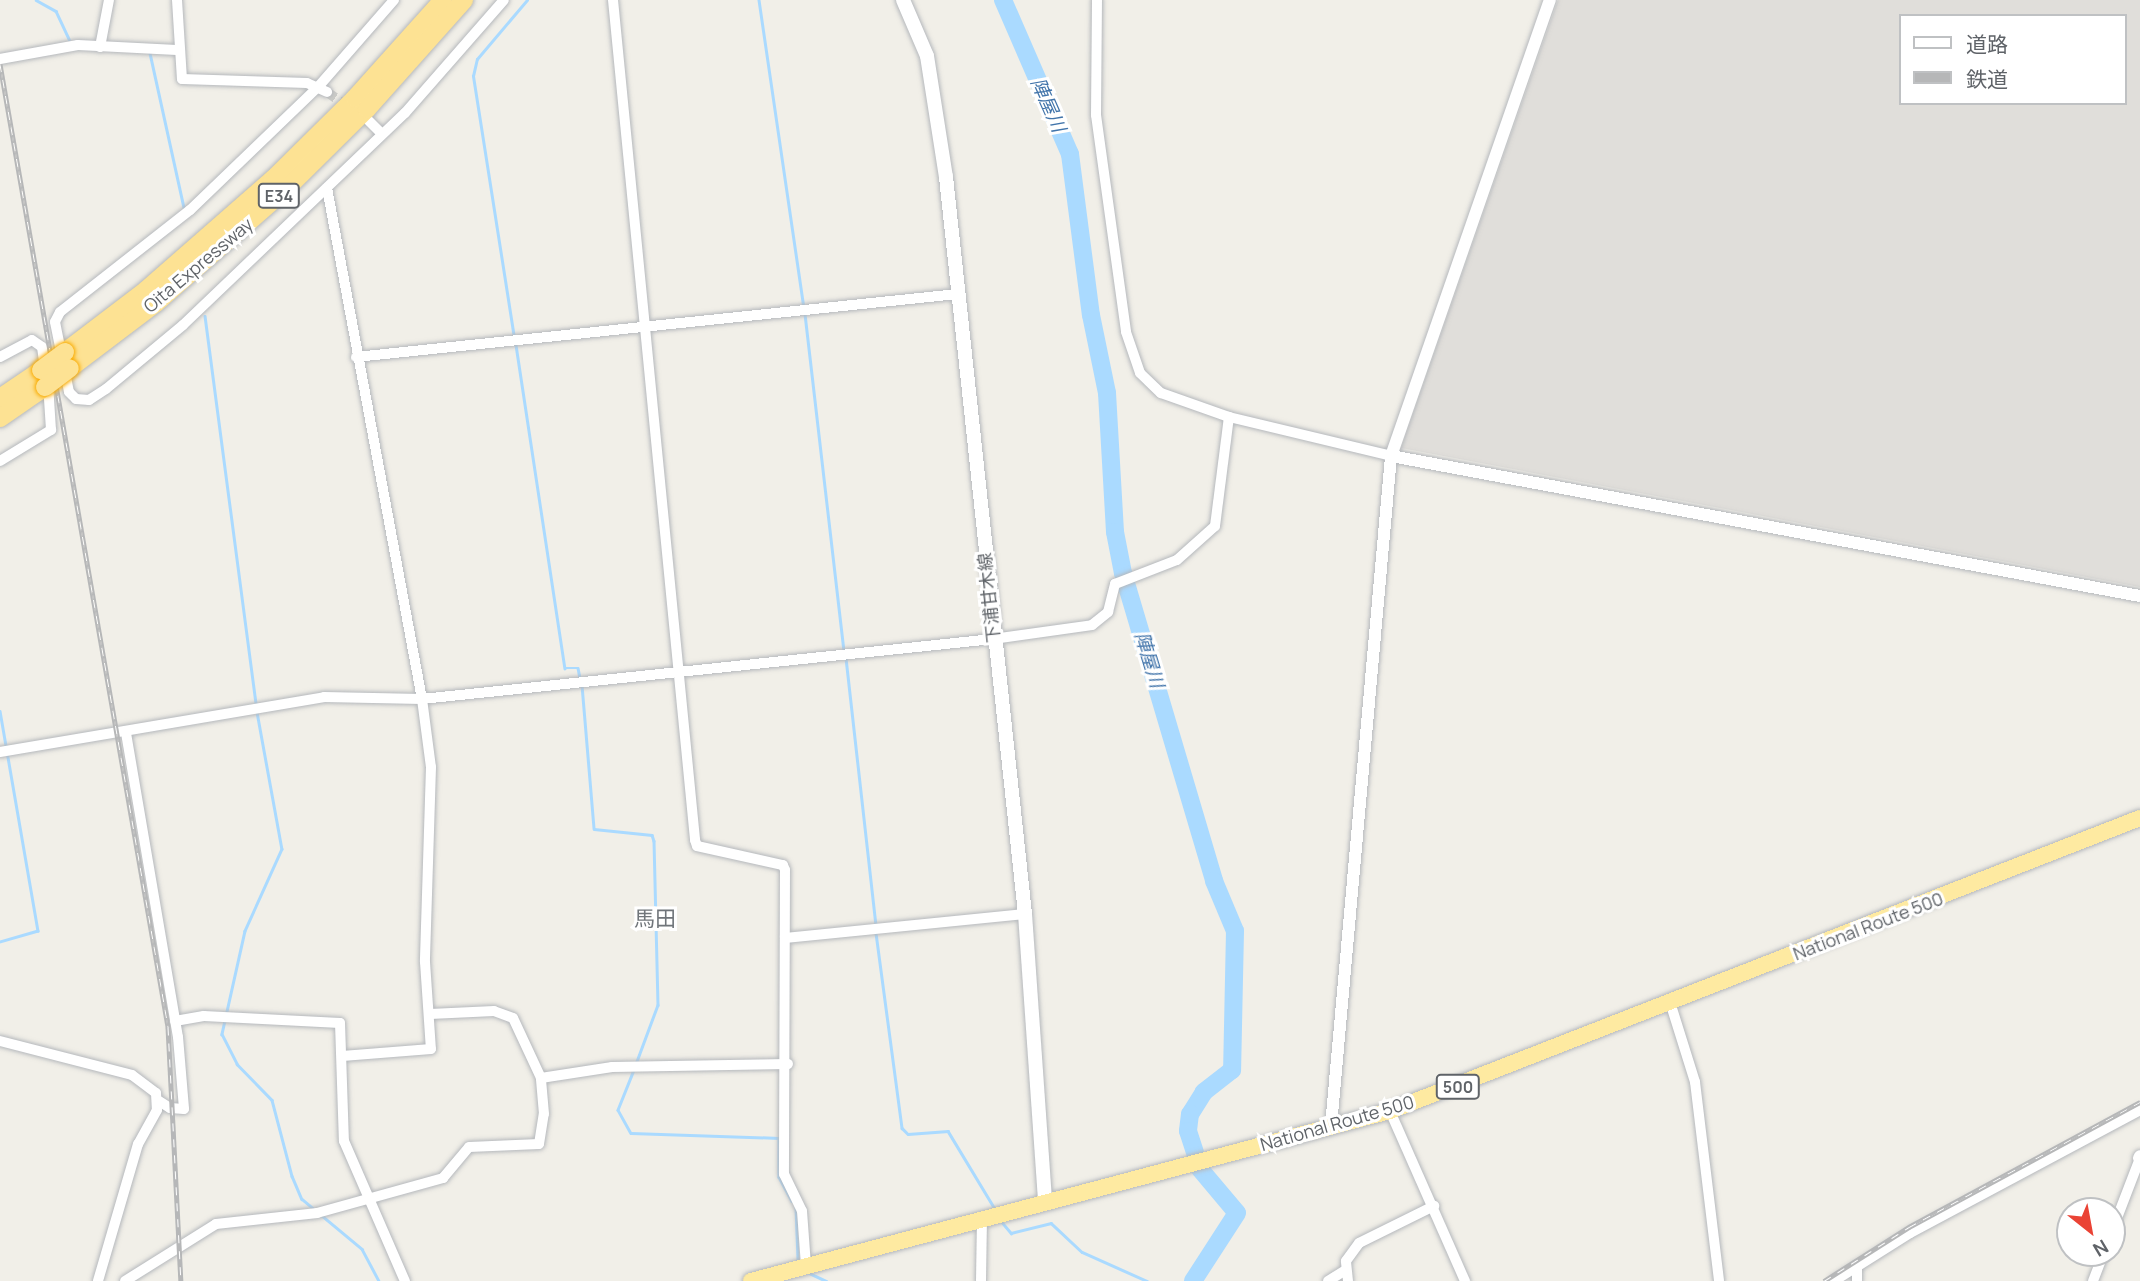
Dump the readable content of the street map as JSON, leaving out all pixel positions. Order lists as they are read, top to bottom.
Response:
{
  "streets": {
    "highway": [
      "E34",
      "Oita Expressway",
      "National Route 500",
      "500"
    ],
    "main road": ["下浦甘木線"]
  },
  "crossings": [
    ["下浦甘木線", "National Route 500"]
  ],
  "districts": ["馬田"],
  "water": ["陣屋川"],
  "legend": ["道路", "鉄道"],
  "north": "bottom right"
}
